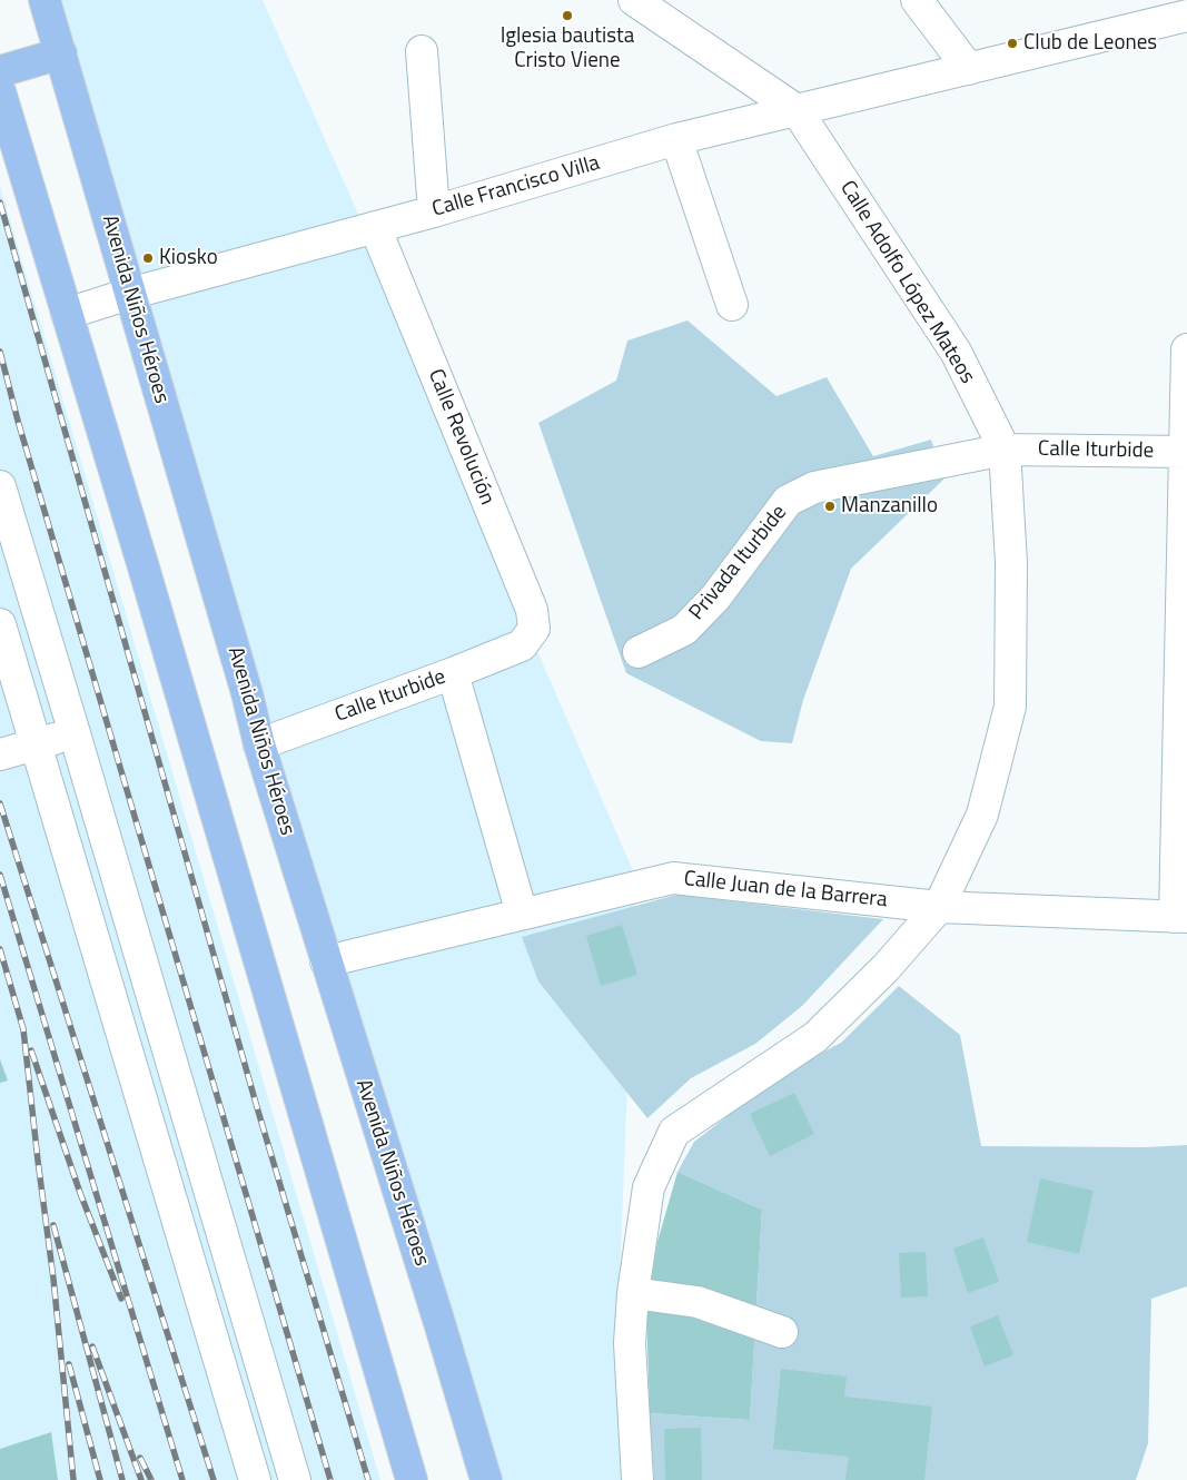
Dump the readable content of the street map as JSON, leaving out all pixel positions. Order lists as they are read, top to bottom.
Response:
{
  "streets": {
    "main road": ["Avenida Niños Héroes"],
    "street": [
      "Calle Francisco Villa",
      "Calle Adolfo López Mateos",
      "Calle Revolución",
      "Calle Iturbide",
      "Privada Iturbide",
      "Calle Juan de la Barrera"
    ]
  },
  "crossings": [
    ["Calle Francisco Villa", "Calle Adolfo López Mateos"],
    ["Calle Francisco Villa", "Avenida Niños Héroes"],
    ["Calle Francisco Villa", "Calle Revolución"],
    ["Calle Adolfo López Mateos", "Calle Iturbide"],
    ["Calle Adolfo López Mateos", "Privada Iturbide"],
    ["Calle Adolfo López Mateos", "Calle Juan de la Barrera"],
    ["Avenida Niños Héroes", "Calle Iturbide"],
    ["Avenida Niños Héroes", "Calle Juan de la Barrera"],
    ["Calle Revolución", "Calle Iturbide"],
    ["Calle Iturbide", "Privada Iturbide"]
  ],
  "places": [
    "Iglesia bautista Cristo Viene",
    "Club de Leones",
    "Kiosko",
    "Manzanillo"
  ]
}
